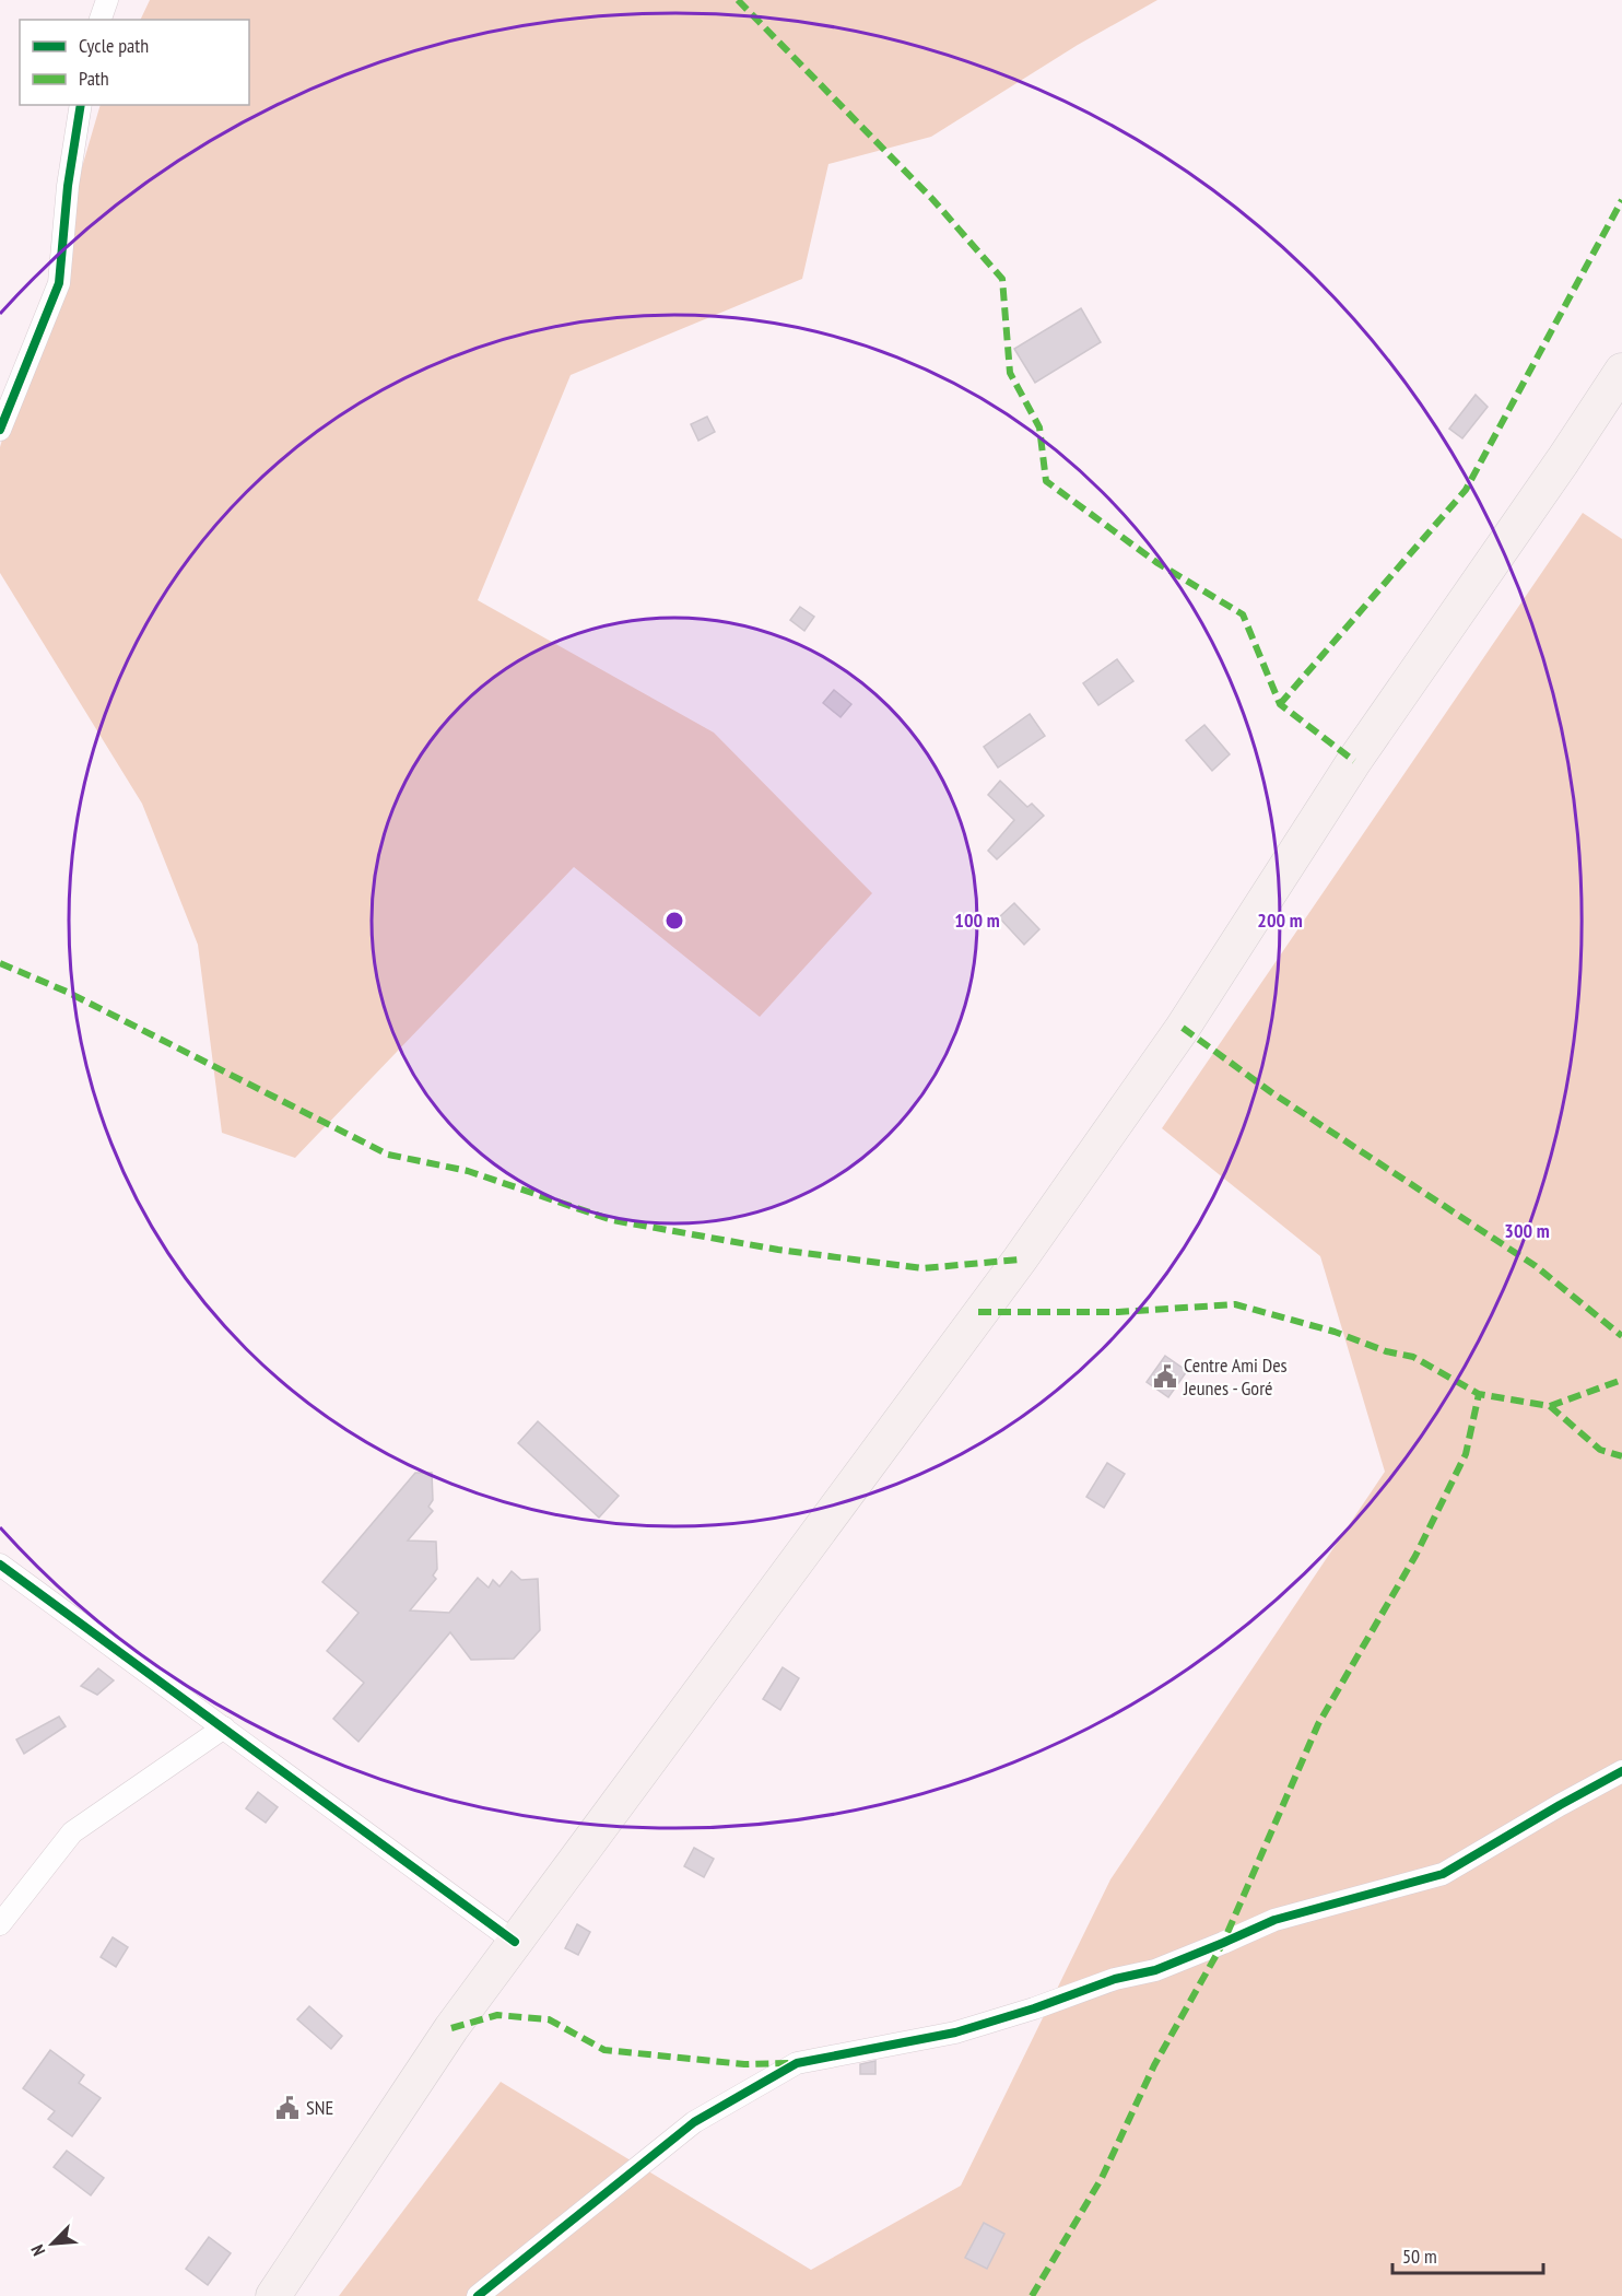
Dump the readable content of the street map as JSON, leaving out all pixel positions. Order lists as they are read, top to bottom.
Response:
{
  "places": {
    "public building": ["Centre Ami Des Jeunes - Goré", "SNE"]
  },
  "legend": ["Cycle path", "Path"],
  "scale_bar": "50 m",
  "north": "bottom left",
  "rings": ["100 m", "200 m", "300 m"]
}
